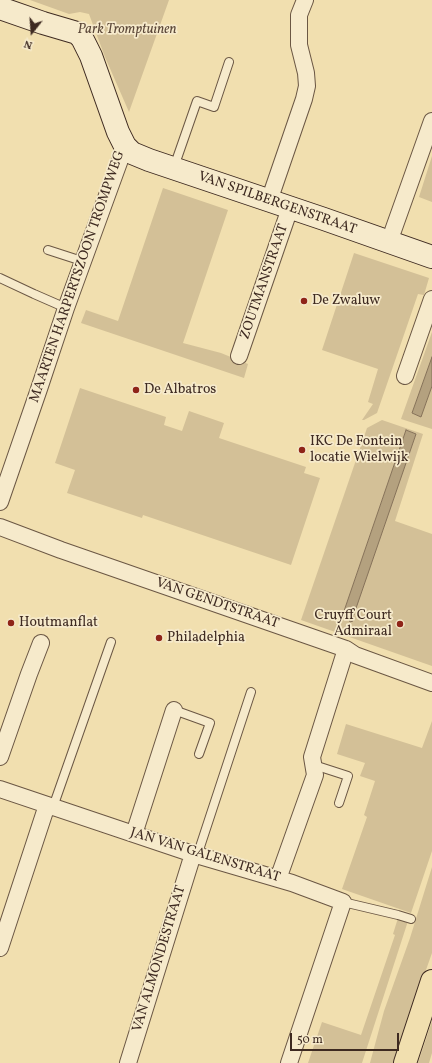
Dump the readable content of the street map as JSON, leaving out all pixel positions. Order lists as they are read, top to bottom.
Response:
{
  "streets": {
    "street": [
      "VAN SPILBERGENSTRAAT",
      "MAARTEN HARPERTSZOON TROMPWEG",
      "ZOUTMANSTRAAT",
      "VAN GENDTSTRAAT",
      "JAN VAN GALENSTRAAT",
      "VAN ALMONDESTRAAT"
    ]
  },
  "crossings": [
    ["VAN SPILBERGENSTRAAT", "MAARTEN HARPERTSZOON TROMPWEG"],
    ["VAN SPILBERGENSTRAAT", "ZOUTMANSTRAAT"],
    ["JAN VAN GALENSTRAAT", "VAN ALMONDESTRAAT"]
  ],
  "parks": ["Park Tromptuinen"],
  "places": [
    "De Zwaluw",
    "De Albatros",
    "IKC De Fontein locatie Wielwijk",
    "Houtmanflat",
    "Cruyff Court Admiraal",
    "Philadelphia"
  ],
  "scale_bar": "50 m",
  "north": "bottom"
}
